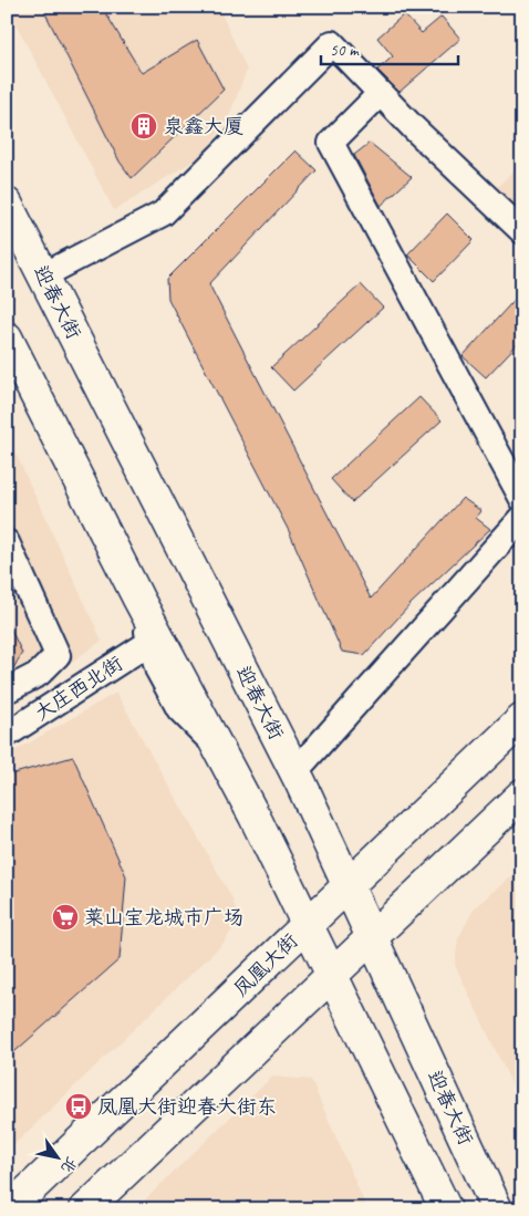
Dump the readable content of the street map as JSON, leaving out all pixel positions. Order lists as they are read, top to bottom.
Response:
{
  "streets": {
    "main road": ["迎春大街", "凤凰大街"],
    "street": ["大庄西北街"]
  },
  "crossings": [
    ["迎春大街", "凤凰大街"]
  ],
  "places": {
    "building": ["泉鑫大厦"],
    "supermarket": ["莱山宝龙城市广场"],
    "bus stop": ["凤凰大街迎春大街东"]
  },
  "scale_bar": "50 m",
  "north": "bottom right"
}
